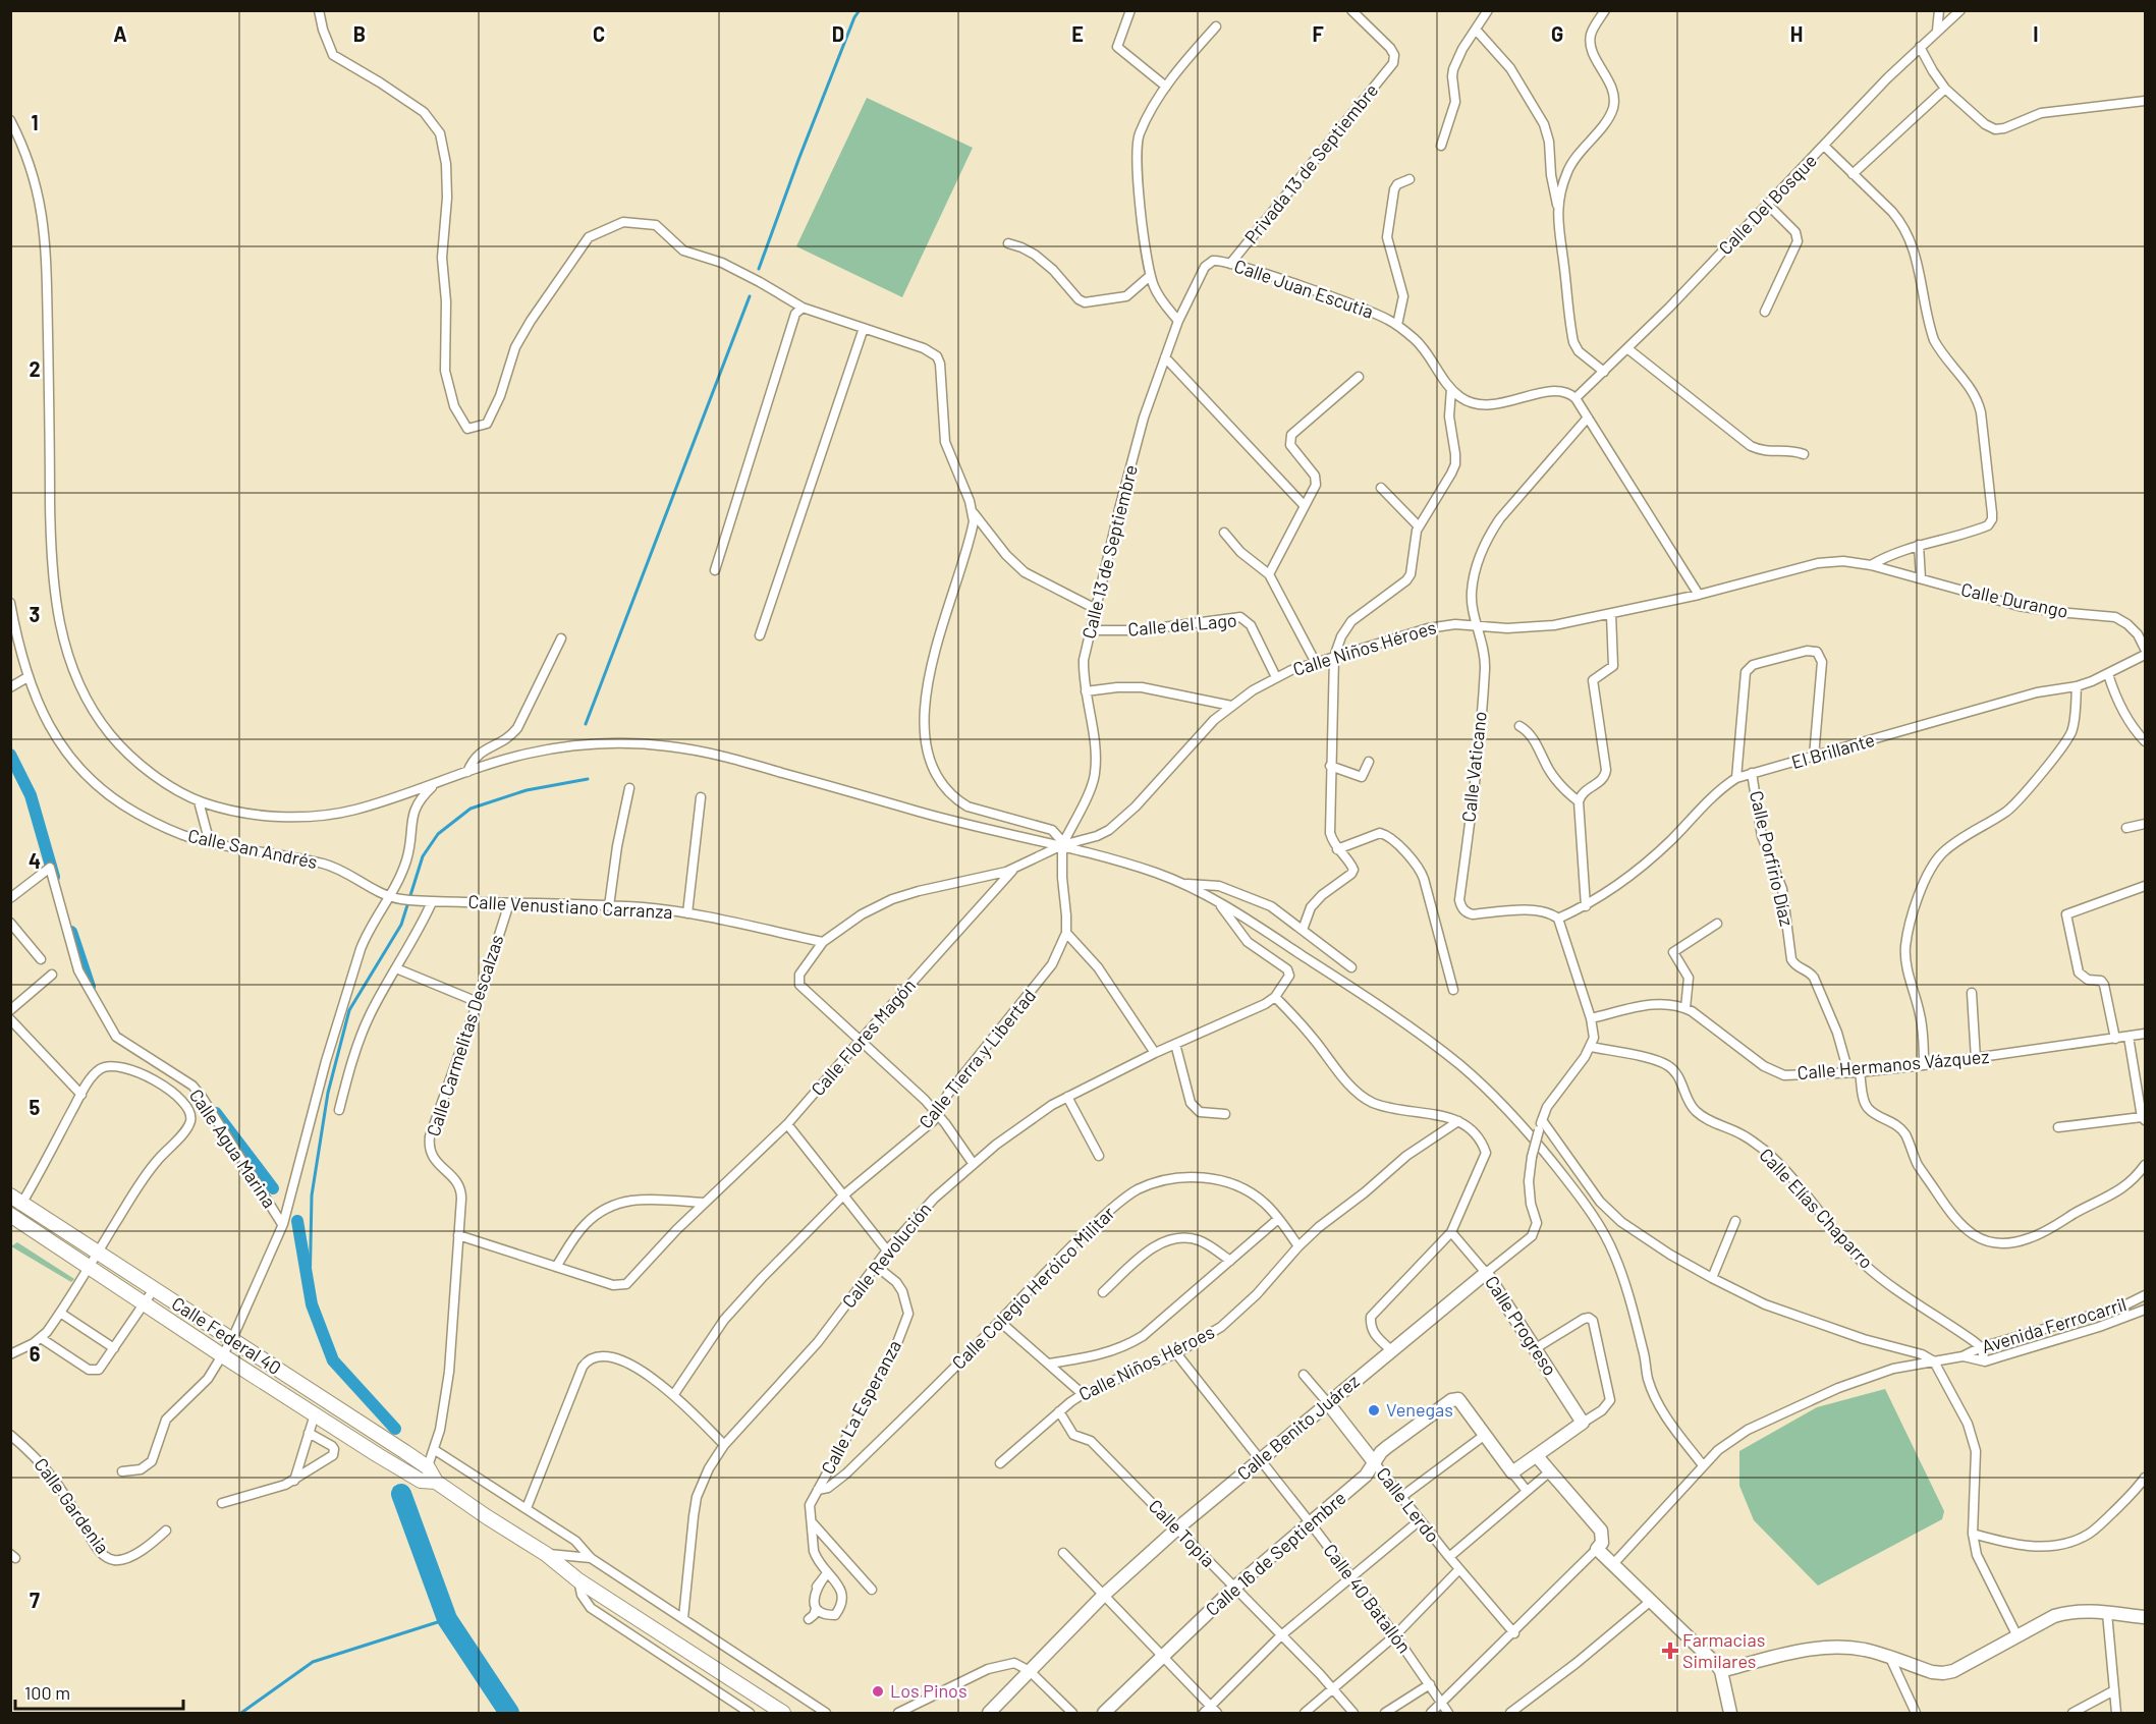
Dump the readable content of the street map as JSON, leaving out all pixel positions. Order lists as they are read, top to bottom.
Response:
{
  "streets": {
    "main road": ["Calle Federal 40"],
    "street": [
      "Privada 13 de Septiembre",
      "Calle Del Bosque",
      "Calle Juan Escutia",
      "Calle 13 de Septiembre",
      "Calle Durango",
      "Calle del Lago",
      "Calle Niños Héroes",
      "El Brillante",
      "Calle Vaticano",
      "Calle San Andrés",
      "Calle Porfirio Díaz",
      "Calle Venustiano Carranza",
      "Calle Carmelitas Descalzas",
      "Calle Flores Magón",
      "Calle Tierra y Libertad",
      "Calle Hermanos Vázquez",
      "Calle Agua Marina",
      "Calle Elías Chaparro",
      "Calle Revolución",
      "Calle Colegio Heróico Militar",
      "Calle Progreso",
      "Avenida Ferrocarril",
      "Calle La Esperanza",
      "Calle Benito Juárez",
      "Calle Lerdo",
      "Calle Gardenia",
      "Calle Topia",
      "Calle 16 de Septiembre",
      "Calle 40 Batallón"
    ]
  },
  "crossings": [
    ["Privada 13 de Septiembre", "Calle Juan Escutia"],
    ["Calle Del Bosque", "Calle Juan Escutia"],
    ["Calle Juan Escutia", "Calle 13 de Septiembre"],
    ["Calle 13 de Septiembre", "Calle del Lago"],
    ["Calle 13 de Septiembre", "Calle Niños Héroes"],
    ["Calle Durango", "Calle Niños Héroes"],
    ["Calle del Lago", "Calle Niños Héroes"],
    ["Calle Niños Héroes", "Calle Vaticano"],
    ["Calle Niños Héroes", "Calle Colegio Heróico Militar"],
    ["Calle Niños Héroes", "Calle Topia"],
    ["Calle Niños Héroes", "Calle 40 Batallón"],
    ["El Brillante", "Calle Vaticano"],
    ["El Brillante", "Calle Porfirio Díaz"],
    ["Calle San Andrés", "Calle Venustiano Carranza"],
    ["Calle Porfirio Díaz", "Calle Hermanos Vázquez"],
    ["Calle Venustiano Carranza", "Calle Carmelitas Descalzas"],
    ["Calle Carmelitas Descalzas", "Calle Federal 40"],
    ["Calle Elías Chaparro", "Avenida Ferrocarril"],
    ["Calle Elías Chaparro", "Calle Benito Juárez"],
    ["Calle Revolución", "Calle La Esperanza"],
    ["Calle Colegio Heróico Militar", "Calle La Esperanza"],
    ["Calle Progreso", "Calle Benito Juárez"],
    ["Calle Benito Juárez", "Calle Lerdo"],
    ["Calle Benito Juárez", "Calle Topia"],
    ["Calle Benito Juárez", "Calle 40 Batallón"],
    ["Calle Lerdo", "Calle 16 de Septiembre"],
    ["Calle Topia", "Calle 16 de Septiembre"],
    ["Calle 16 de Septiembre", "Calle 40 Batallón"]
  ],
  "places": {
    "other": ["Venegas", "Los Pinos"],
    "health": ["Farmacias Similares"]
  },
  "scale_bar": "100 m",
  "grid": {
    "columns": [
      "A",
      "B",
      "C",
      "D",
      "E",
      "F",
      "G",
      "H",
      "I"
    ],
    "rows": [
      "1",
      "2",
      "3",
      "4",
      "5",
      "6",
      "7"
    ]
  }
}
